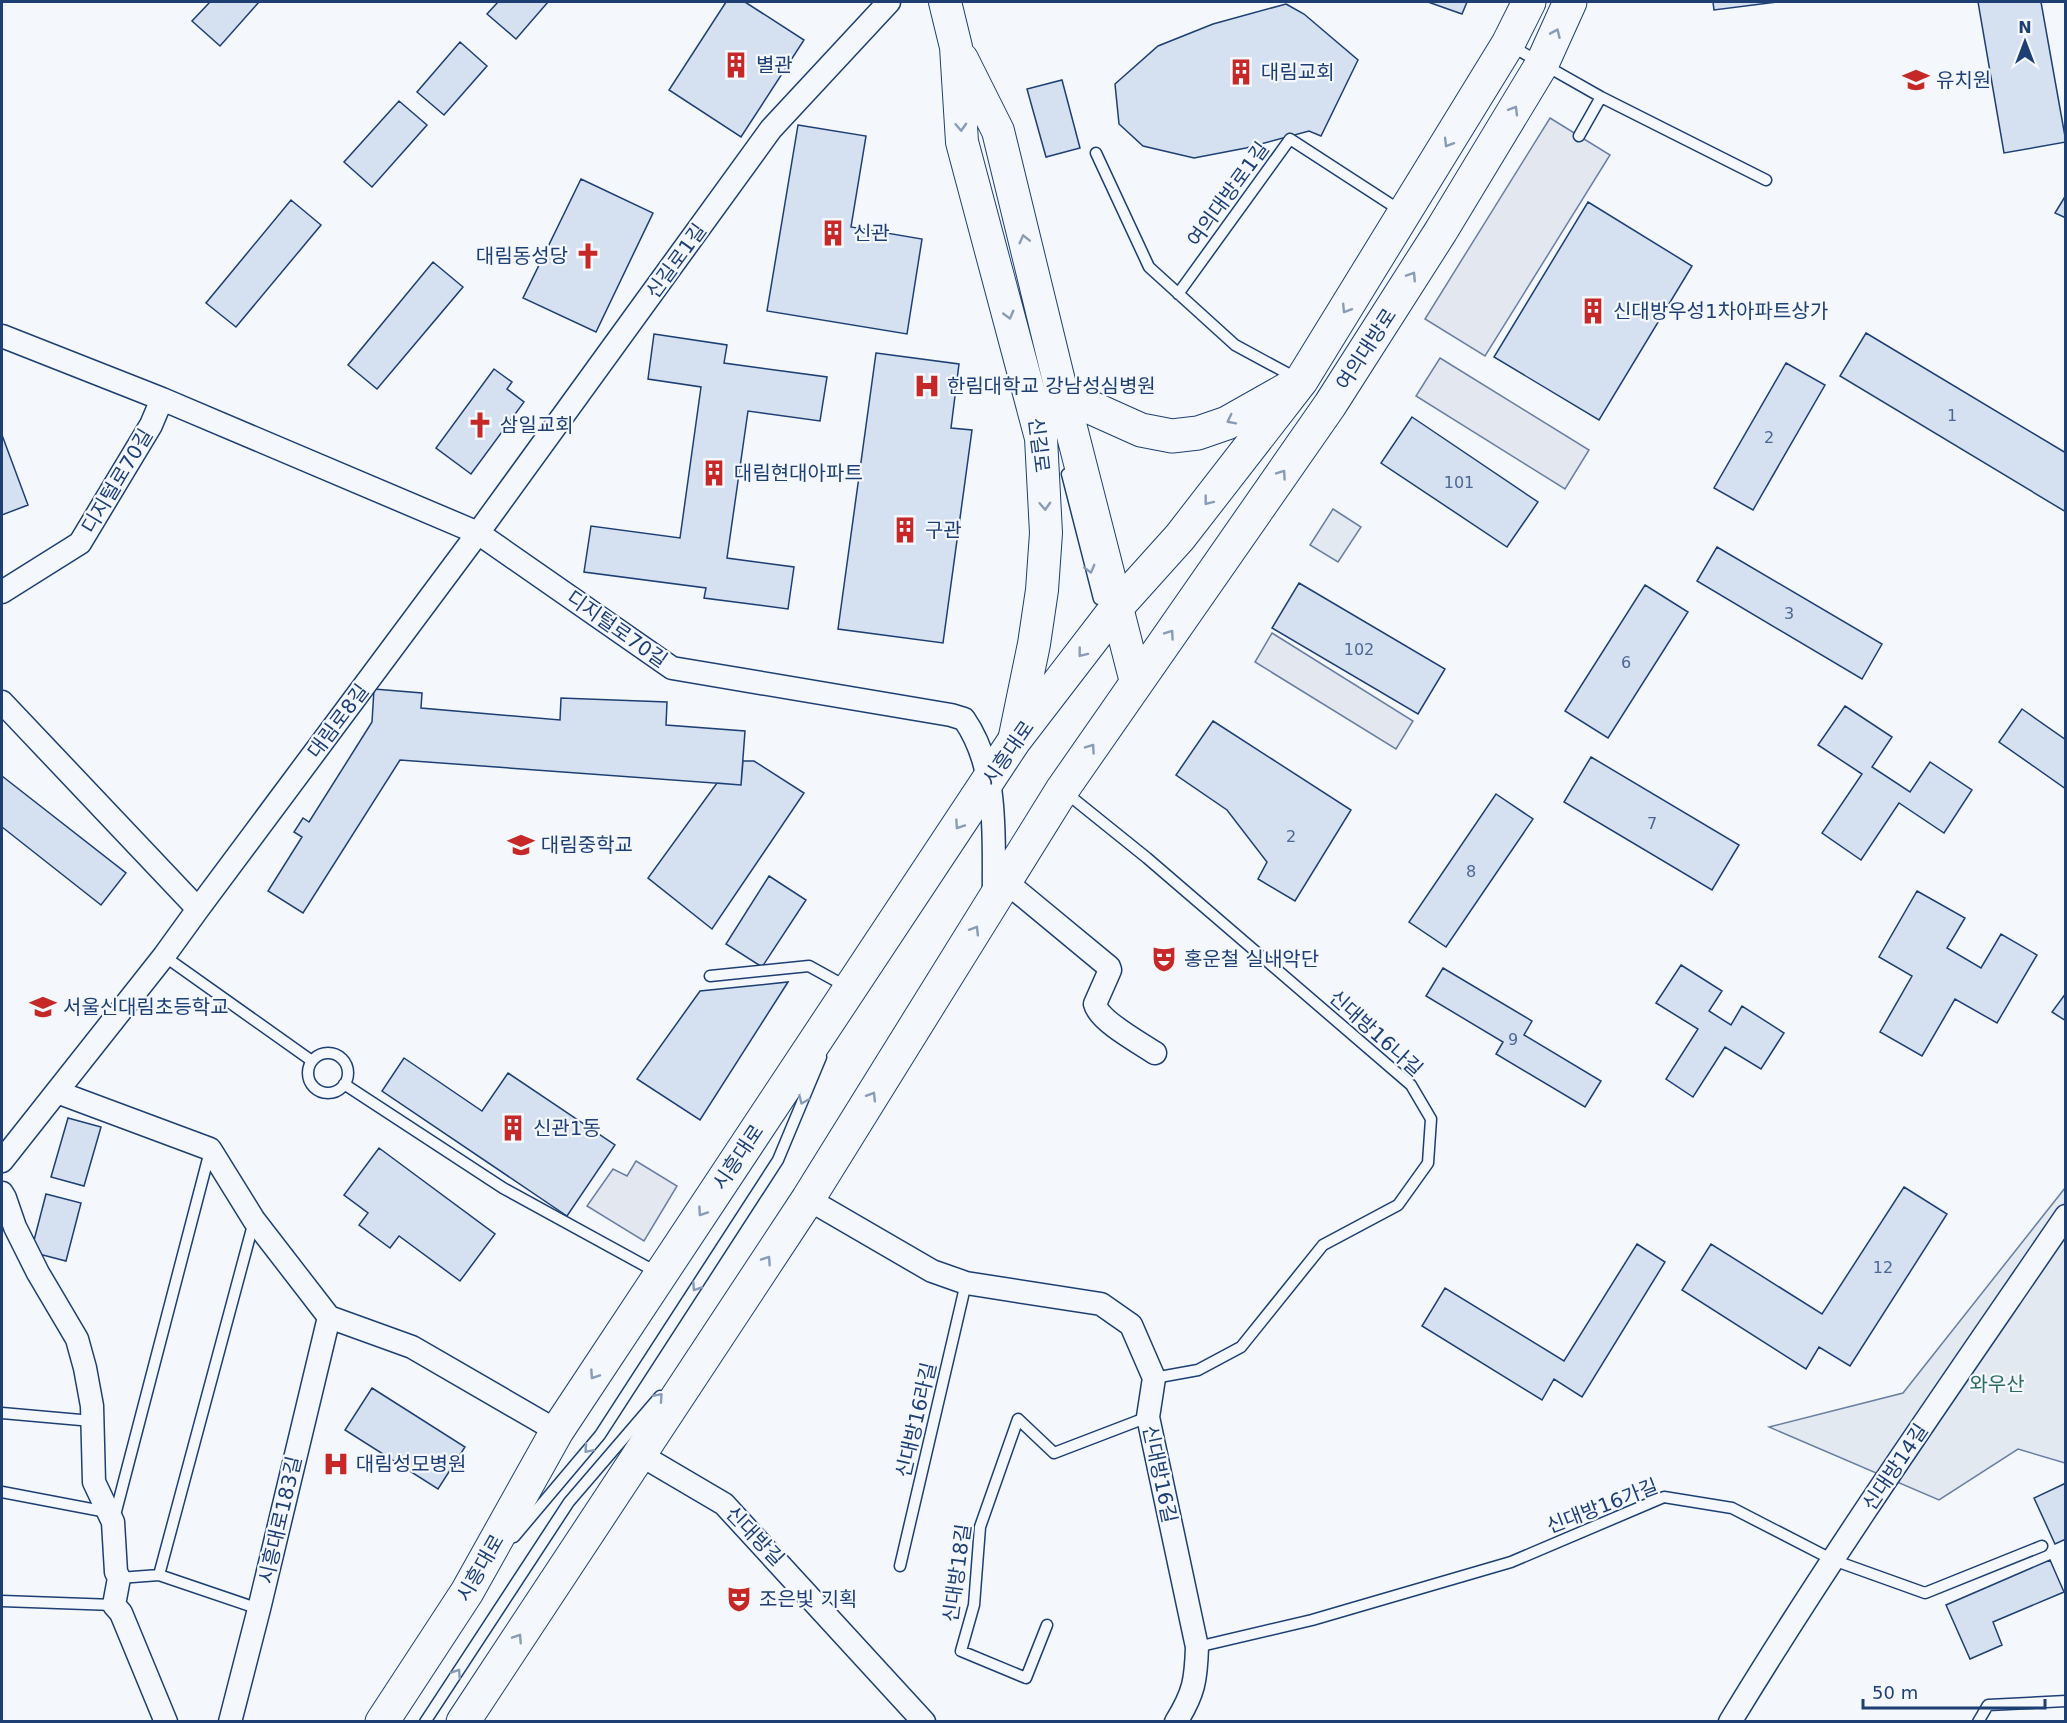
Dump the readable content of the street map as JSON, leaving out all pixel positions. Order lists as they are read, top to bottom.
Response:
{
  "streets": {
    "main road": ["여의대방로", "신길로", "시흥대로"],
    "street": [
      "신길로1길",
      "디지털로70길",
      "대림로8길",
      "신대방14길",
      "신대방16길",
      "시흥대로183길",
      "신대방길"
    ],
    "lane": [
      "여의대방로1길",
      "신대방16나길",
      "신대방16라길",
      "신대방16가길",
      "신대방18길"
    ]
  },
  "crossings": [
    ["여의대방로1길", "여의대방로"],
    ["신길로1길", "디지털로70길"],
    ["신길로1길", "대림로8길"],
    ["여의대방로", "신길로"],
    ["여의대방로", "시흥대로"],
    ["신길로", "시흥대로"],
    ["디지털로70길", "대림로8길"],
    ["디지털로70길", "시흥대로"],
    ["신대방16나길", "신대방16길"],
    ["신대방14길", "신대방16가길"],
    ["신대방16길", "신대방16가길"],
    ["신대방16길", "신대방18길"]
  ],
  "parks": ["와우산"],
  "places": {
    "building": [
      "별관",
      "대림교회",
      "신관",
      "신대방우성1차아파트상가",
      "대림현대아파트",
      "구관",
      "신관1동"
    ],
    "school or university": ["유치원", "대림중학교", "서울신대림초등학교"],
    "church": ["대림동성당", "삼일교회"],
    "hospital": ["한림대학교 강남성심병원", "대림성모병원"],
    "theatre": ["홍운철 실내악단", "조은빛 기획"]
  },
  "house_numbers": [
    "1",
    "2",
    "101",
    "3",
    "102",
    "6",
    "7",
    "2",
    "8",
    "9",
    "12"
  ],
  "scale_bar": "50 m",
  "north": "top"
}
